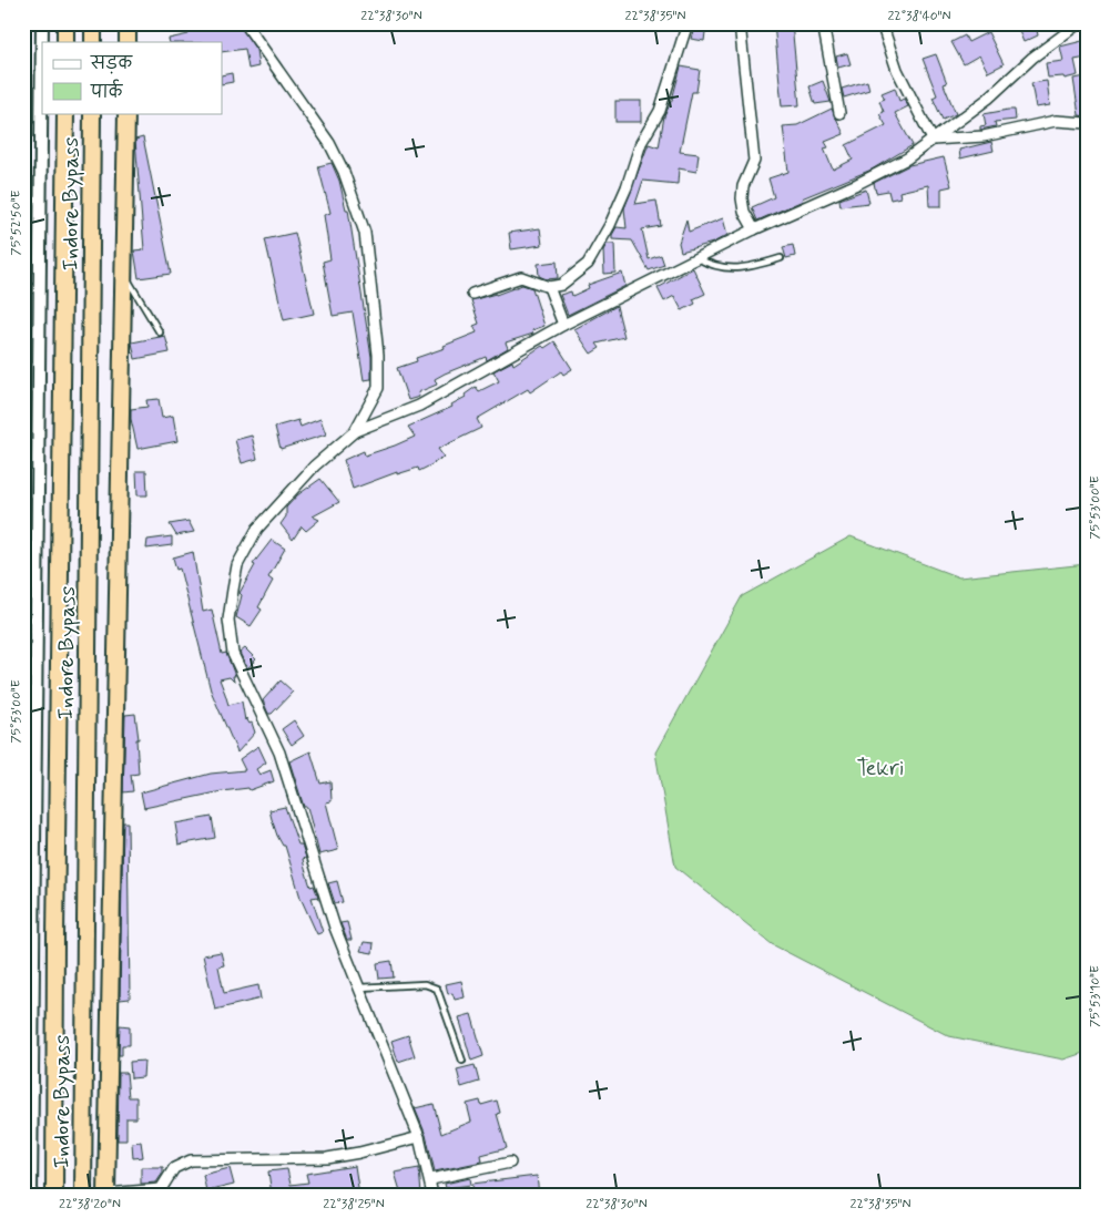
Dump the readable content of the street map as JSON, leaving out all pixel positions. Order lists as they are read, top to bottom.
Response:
{
  "streets": {
    "highway": ["Indore Bypass"]
  },
  "parks": ["Tekri"],
  "legend": ["सड़क", "पार्क"],
  "coordinates": [
    "22°38'30\"N",
    "22°38'35\"N",
    "22°38'40\"N",
    "75°52'50\"E",
    "75°53'00\"E",
    "75°53'10\"E",
    "22°38'20\"N",
    "22°38'25\"N"
  ]
}
